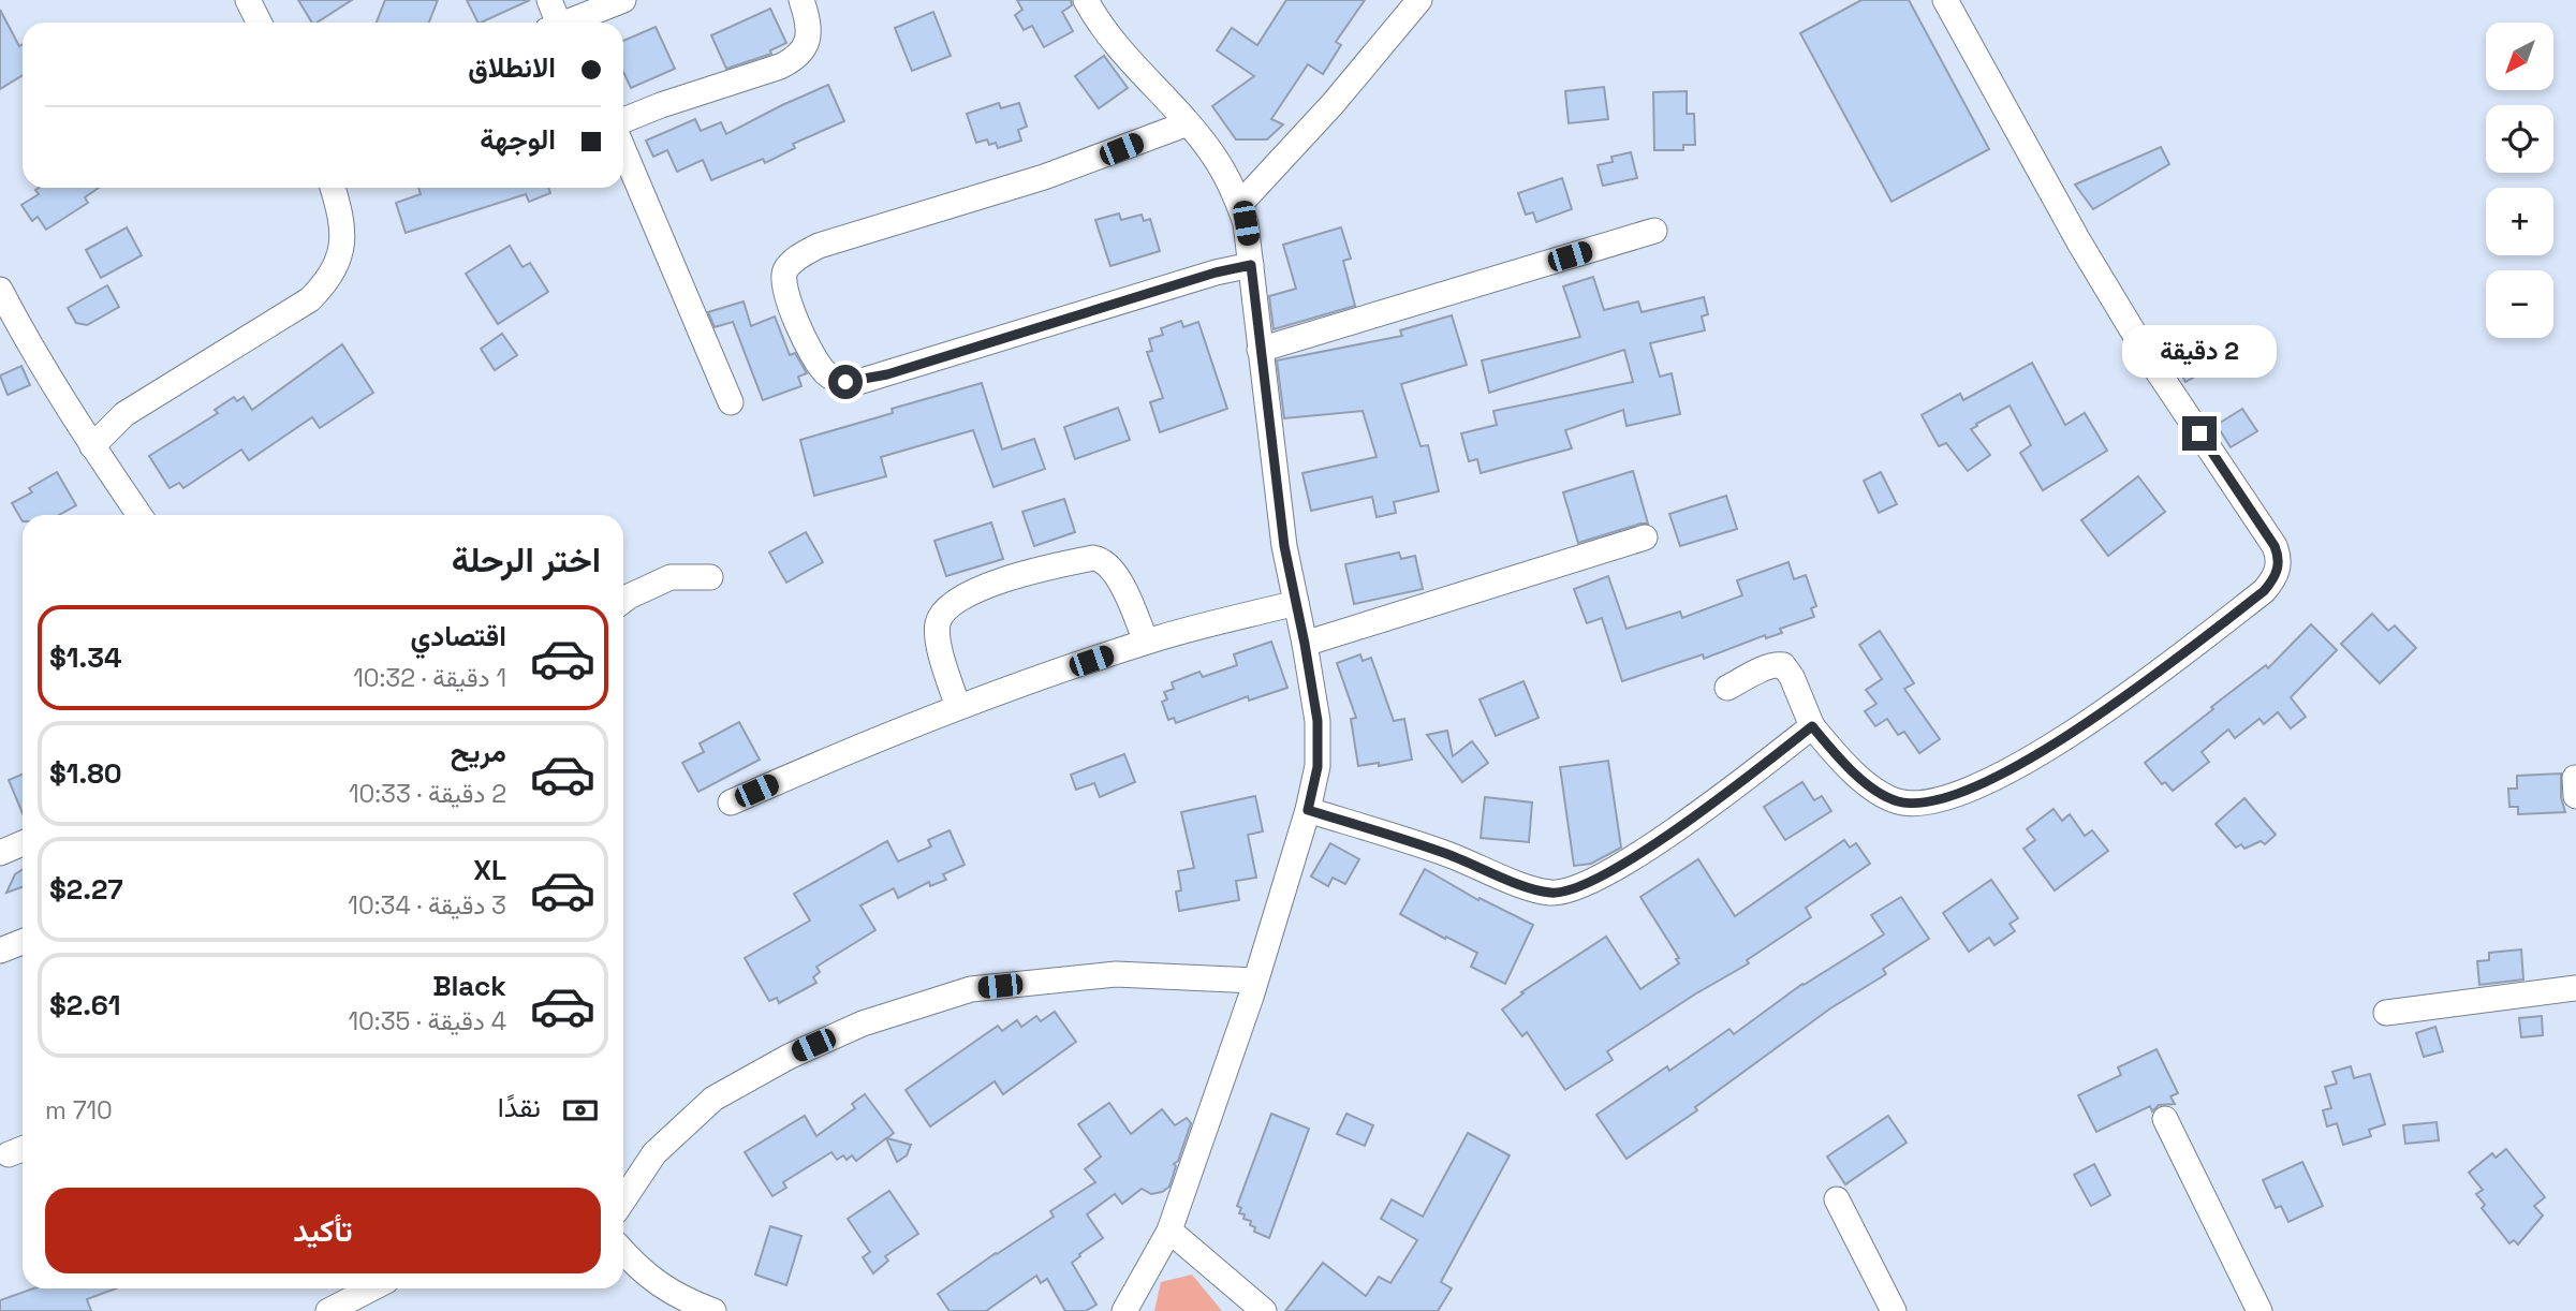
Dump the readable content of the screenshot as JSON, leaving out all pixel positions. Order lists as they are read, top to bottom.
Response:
{
  "north": "bottom left",
  "page": {
    "map_buttons": ["+", "−"],
    "banner": ["الانطلاق", "الوجهة"],
    "bubble": "2 دقيقة",
    "heading": "اختر الرحلة",
    "list": [
      {
        "name": "اقتصادي",
        "note": "1 دقيقة · 10:32",
        "value": "$1.34"
      },
      {
        "name": "مريح",
        "note": "2 دقيقة · 10:33",
        "value": "$1.80"
      },
      {
        "name": "XL",
        "note": "3 دقيقة · 10:34",
        "value": "$2.27"
      },
      {
        "name": "Black",
        "note": "4 دقيقة · 10:35",
        "value": "$2.61"
      }
    ],
    "pay": ["نقدًا", "710 m"],
    "buttons": "تأكيد"
  }
}
